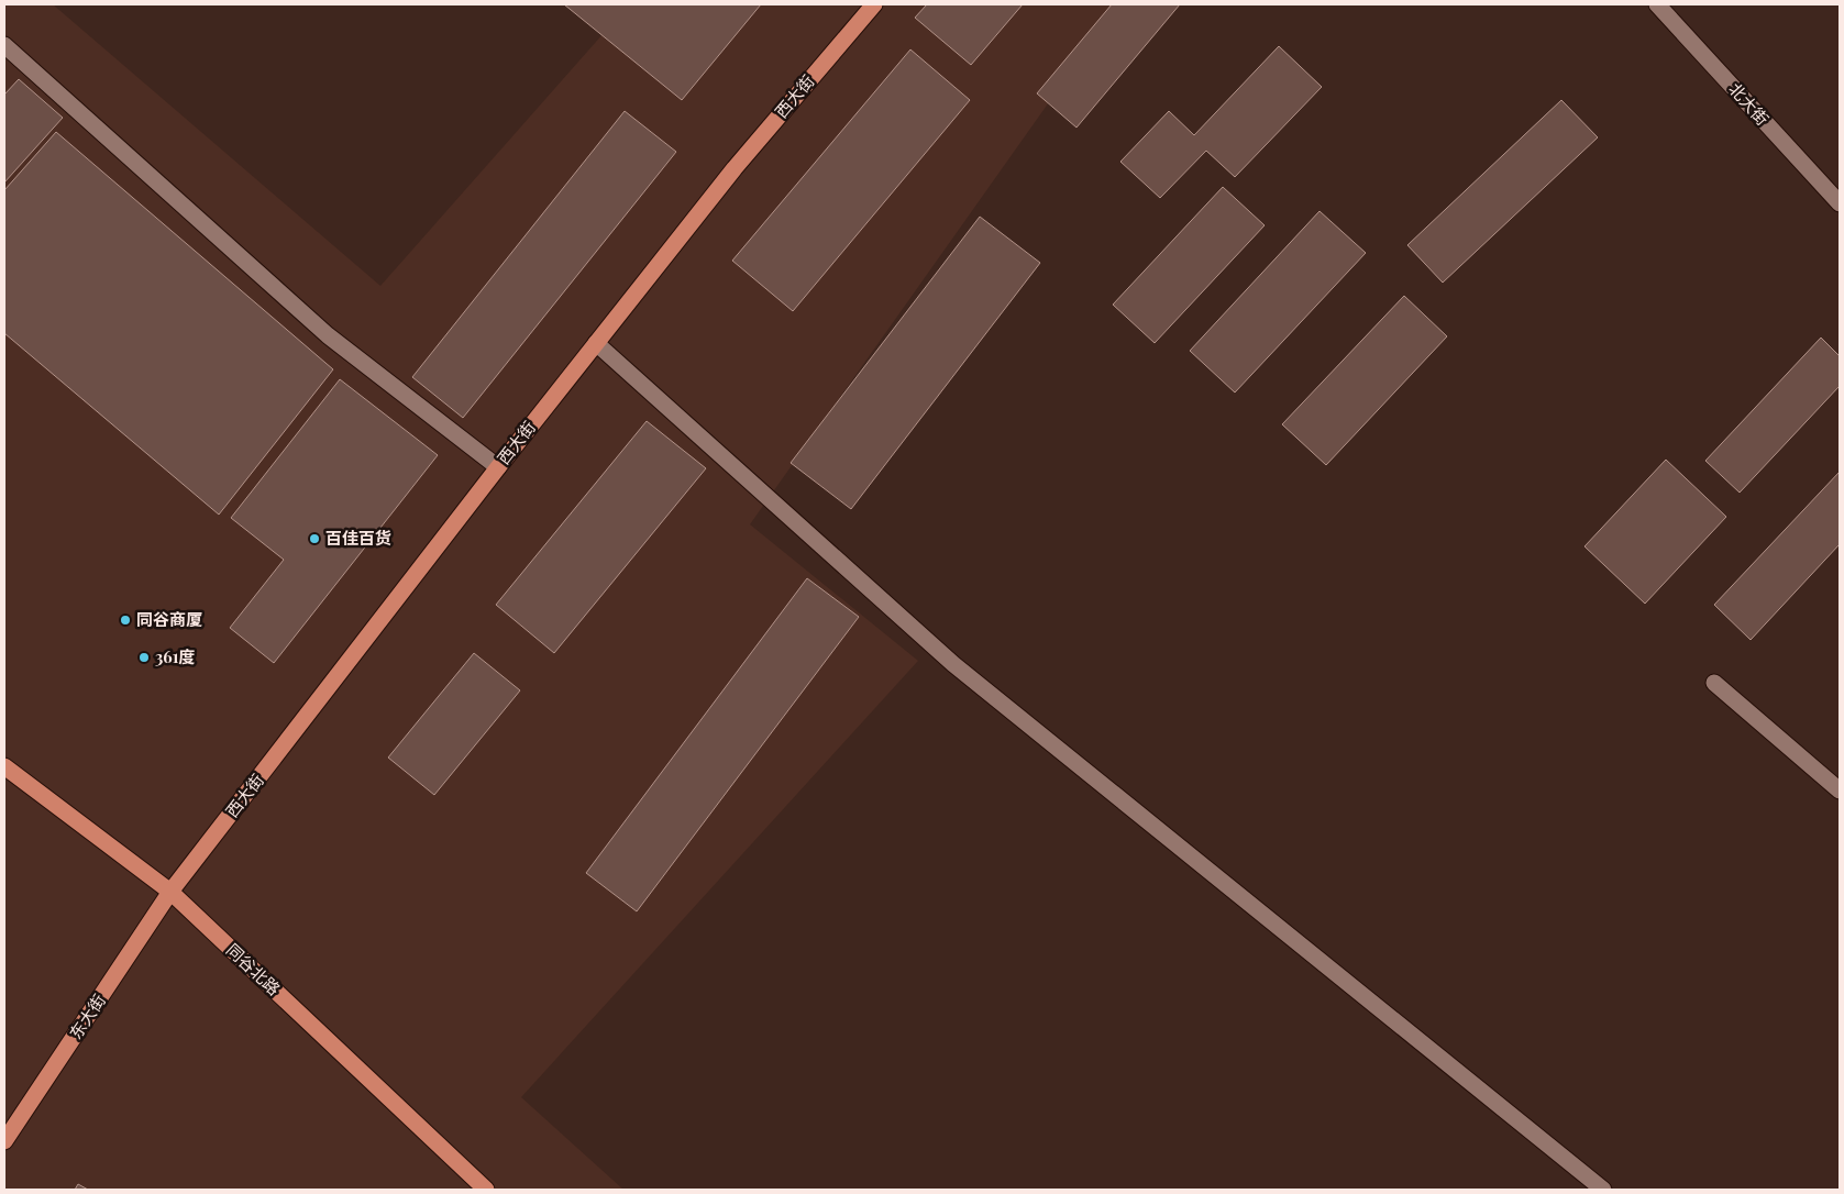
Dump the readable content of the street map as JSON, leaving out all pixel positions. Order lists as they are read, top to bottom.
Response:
{
  "streets": {
    "main road": ["西大街", "同谷北路", "东大街"],
    "street": ["北大街"]
  },
  "crossings": [
    ["西大街", "同谷北路"],
    ["西大街", "东大街"],
    ["同谷北路", "东大街"]
  ],
  "places": ["百佳百货", "同谷商厦", "361度"]
}
